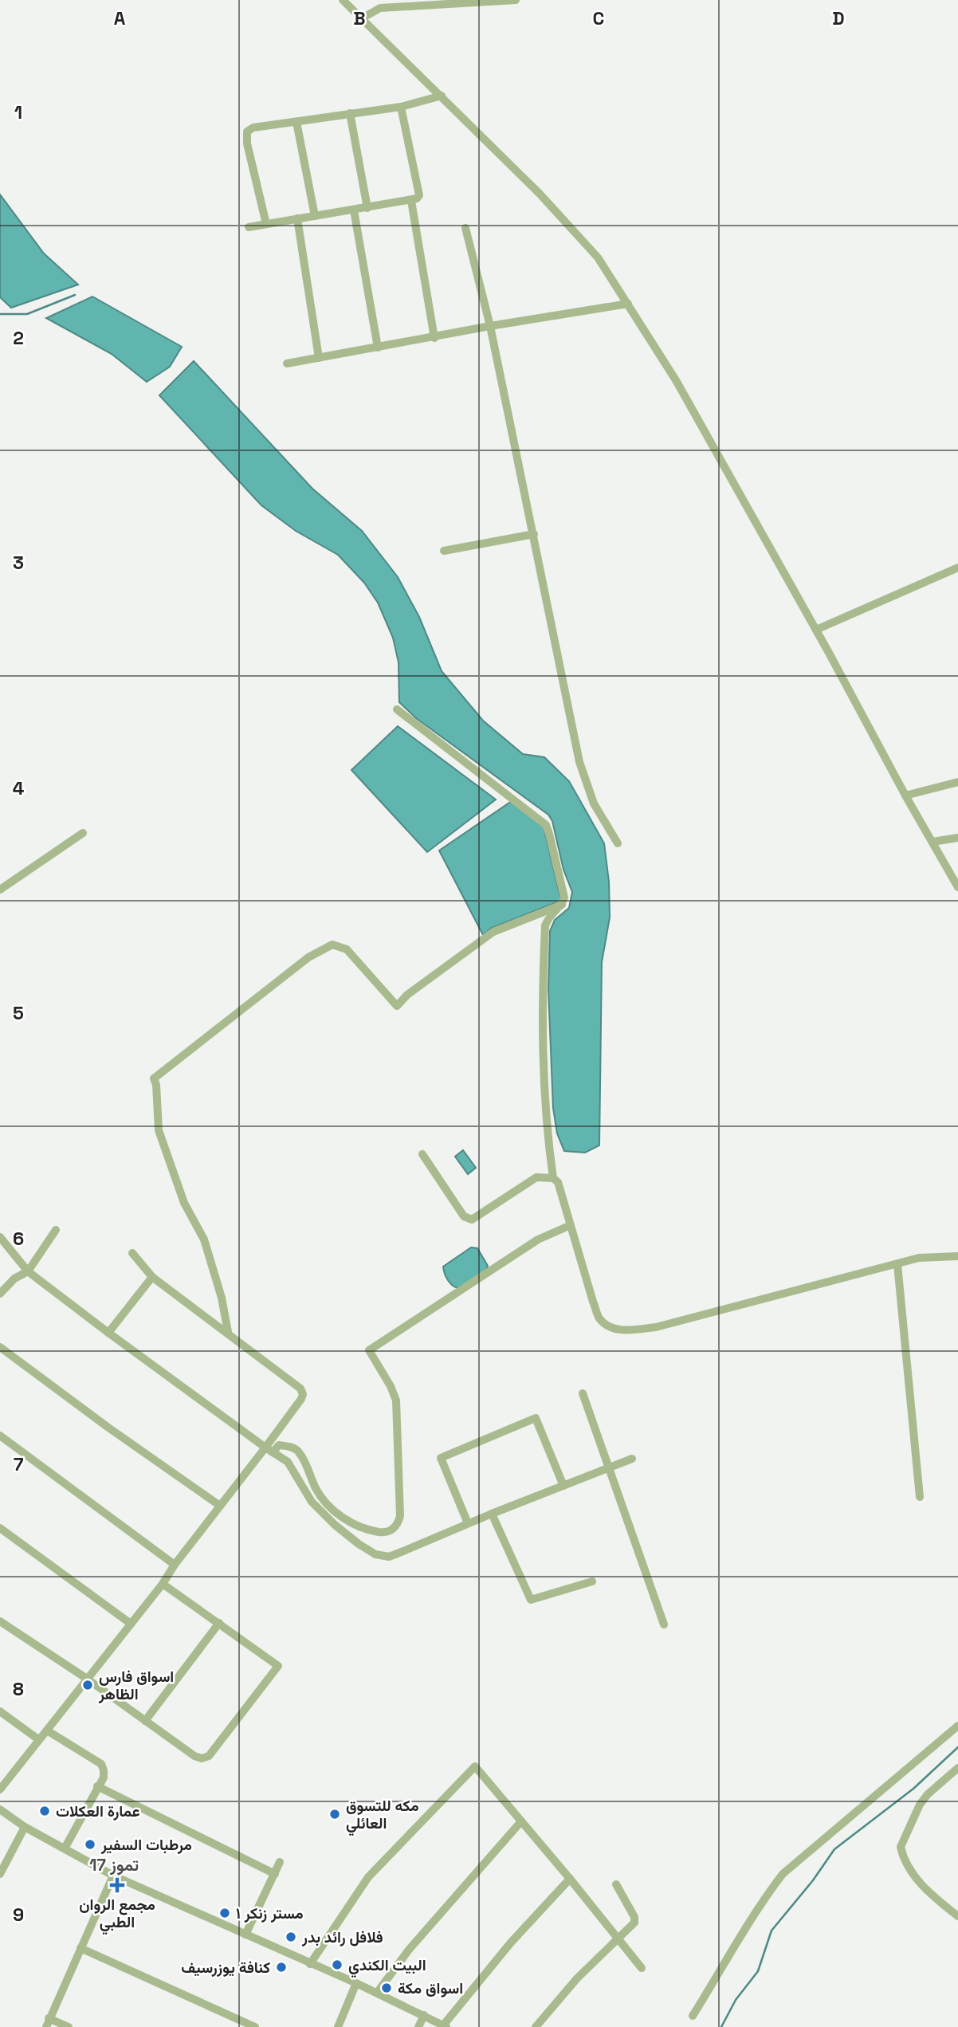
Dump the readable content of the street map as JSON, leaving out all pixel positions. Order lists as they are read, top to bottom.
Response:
{
  "districts": ["17 تموز"],
  "places": {
    "other": [
      "اسواق فارس الظاهر",
      "عمارة العكلات",
      "مكه للتسوق العائلي",
      "مرطبات السفير",
      "مستر زنكر ١",
      "فلافل رائد بدر",
      "البيت الكندي",
      "كنافة يوزرسيف",
      "اسواق مكة"
    ],
    "health": ["مجمع الروان الطبي"]
  },
  "grid": {
    "columns": [
      "A",
      "B",
      "C",
      "D"
    ],
    "rows": [
      "1",
      "2",
      "3",
      "4",
      "5",
      "6",
      "7",
      "8",
      "9"
    ]
  }
}
